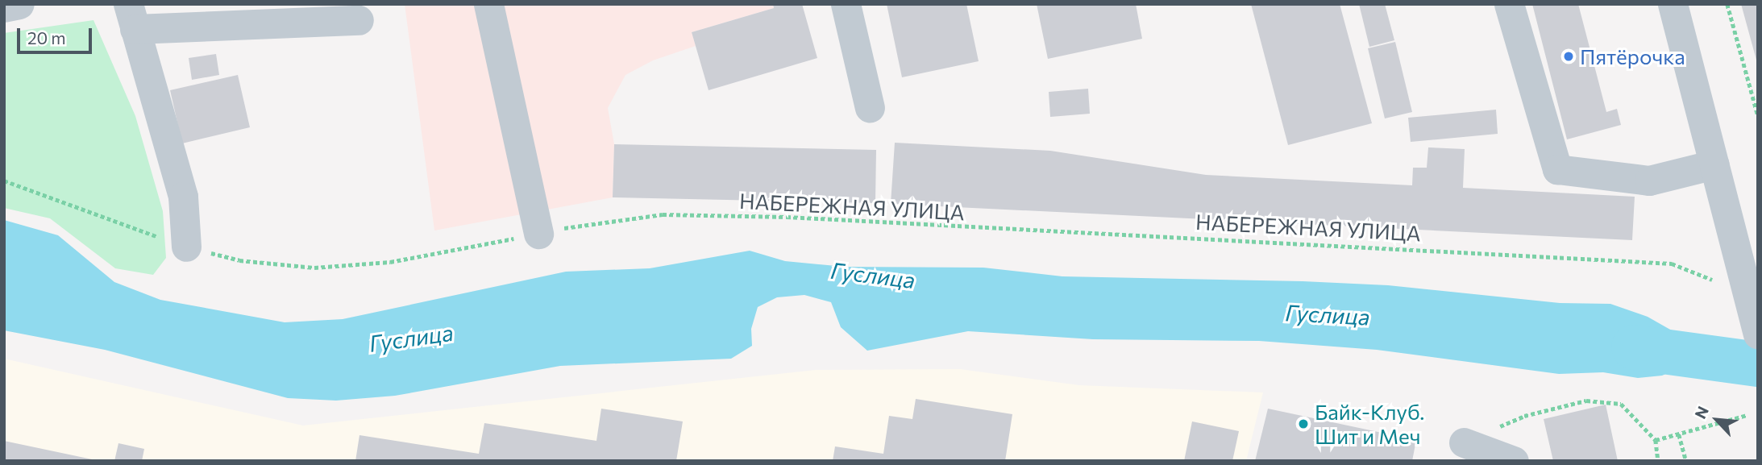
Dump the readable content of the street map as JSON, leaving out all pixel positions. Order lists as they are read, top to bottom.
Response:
{
  "streets": {
    "path": ["НАБЕРЕЖНАЯ УЛИЦА"]
  },
  "water": ["Гуслица"],
  "places": ["Пятёрочка", "Байк-Клуб. Шит и Меч"],
  "scale_bar": "20 m",
  "north": "top left"
}
